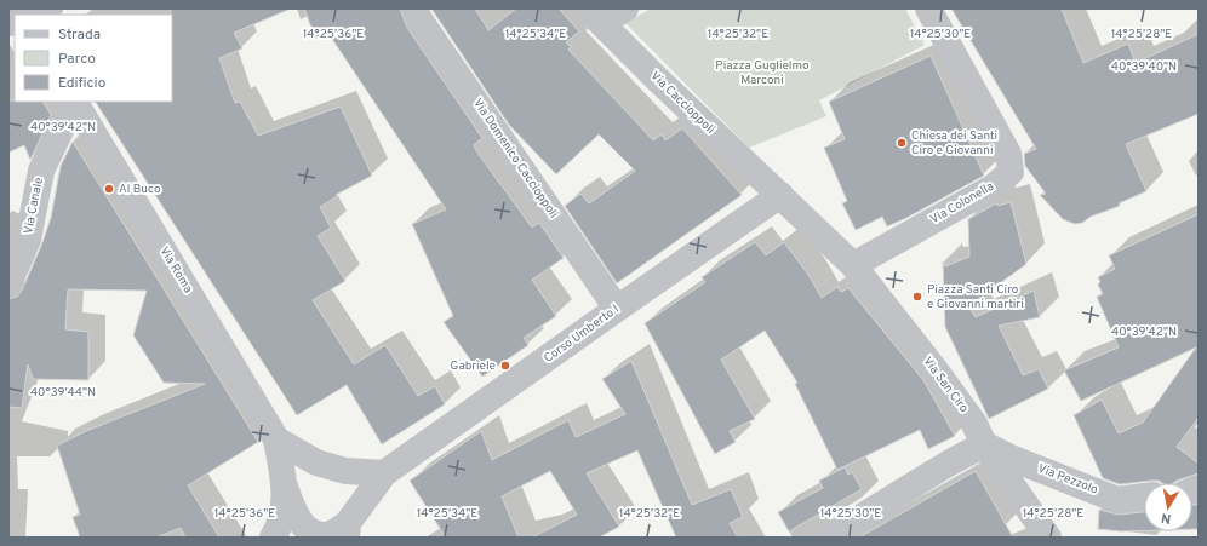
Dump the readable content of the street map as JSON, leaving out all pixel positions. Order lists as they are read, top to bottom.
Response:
{
  "streets": {
    "street": [
      "Via Caccioppoli",
      "Via Domenico Caccioppoli",
      "Via Colonella",
      "Via Canale",
      "Via Roma",
      "Corso Umberto I",
      "Via San Ciro",
      "Via Pezzolo"
    ]
  },
  "crossings": [
    ["Via Caccioppoli", "Corso Umberto I"],
    ["Via Caccioppoli", "Via San Ciro"],
    ["Via Domenico Caccioppoli", "Corso Umberto I"],
    ["Via Colonella", "Via San Ciro"],
    ["Corso Umberto I", "Via San Ciro"],
    ["Via San Ciro", "Via Pezzolo"]
  ],
  "parks": ["Piazza Guglielmo Marconi"],
  "places": [
    "Chiesa dei Santi Ciro e Giovanni",
    "Al Buco",
    "Piazza Santi Ciro e Giovanni martiri",
    "Gabriele"
  ],
  "legend": ["Strada", "Parco", "Edificio"],
  "north": "bottom",
  "coordinates": [
    "14°25'36\"E",
    "14°25'34\"E",
    "14°25'32\"E",
    "14°25'30\"E",
    "14°25'28\"E",
    "40°39'40\"N",
    "40°39'42\"N",
    "40°39'44\"N"
  ]
}
